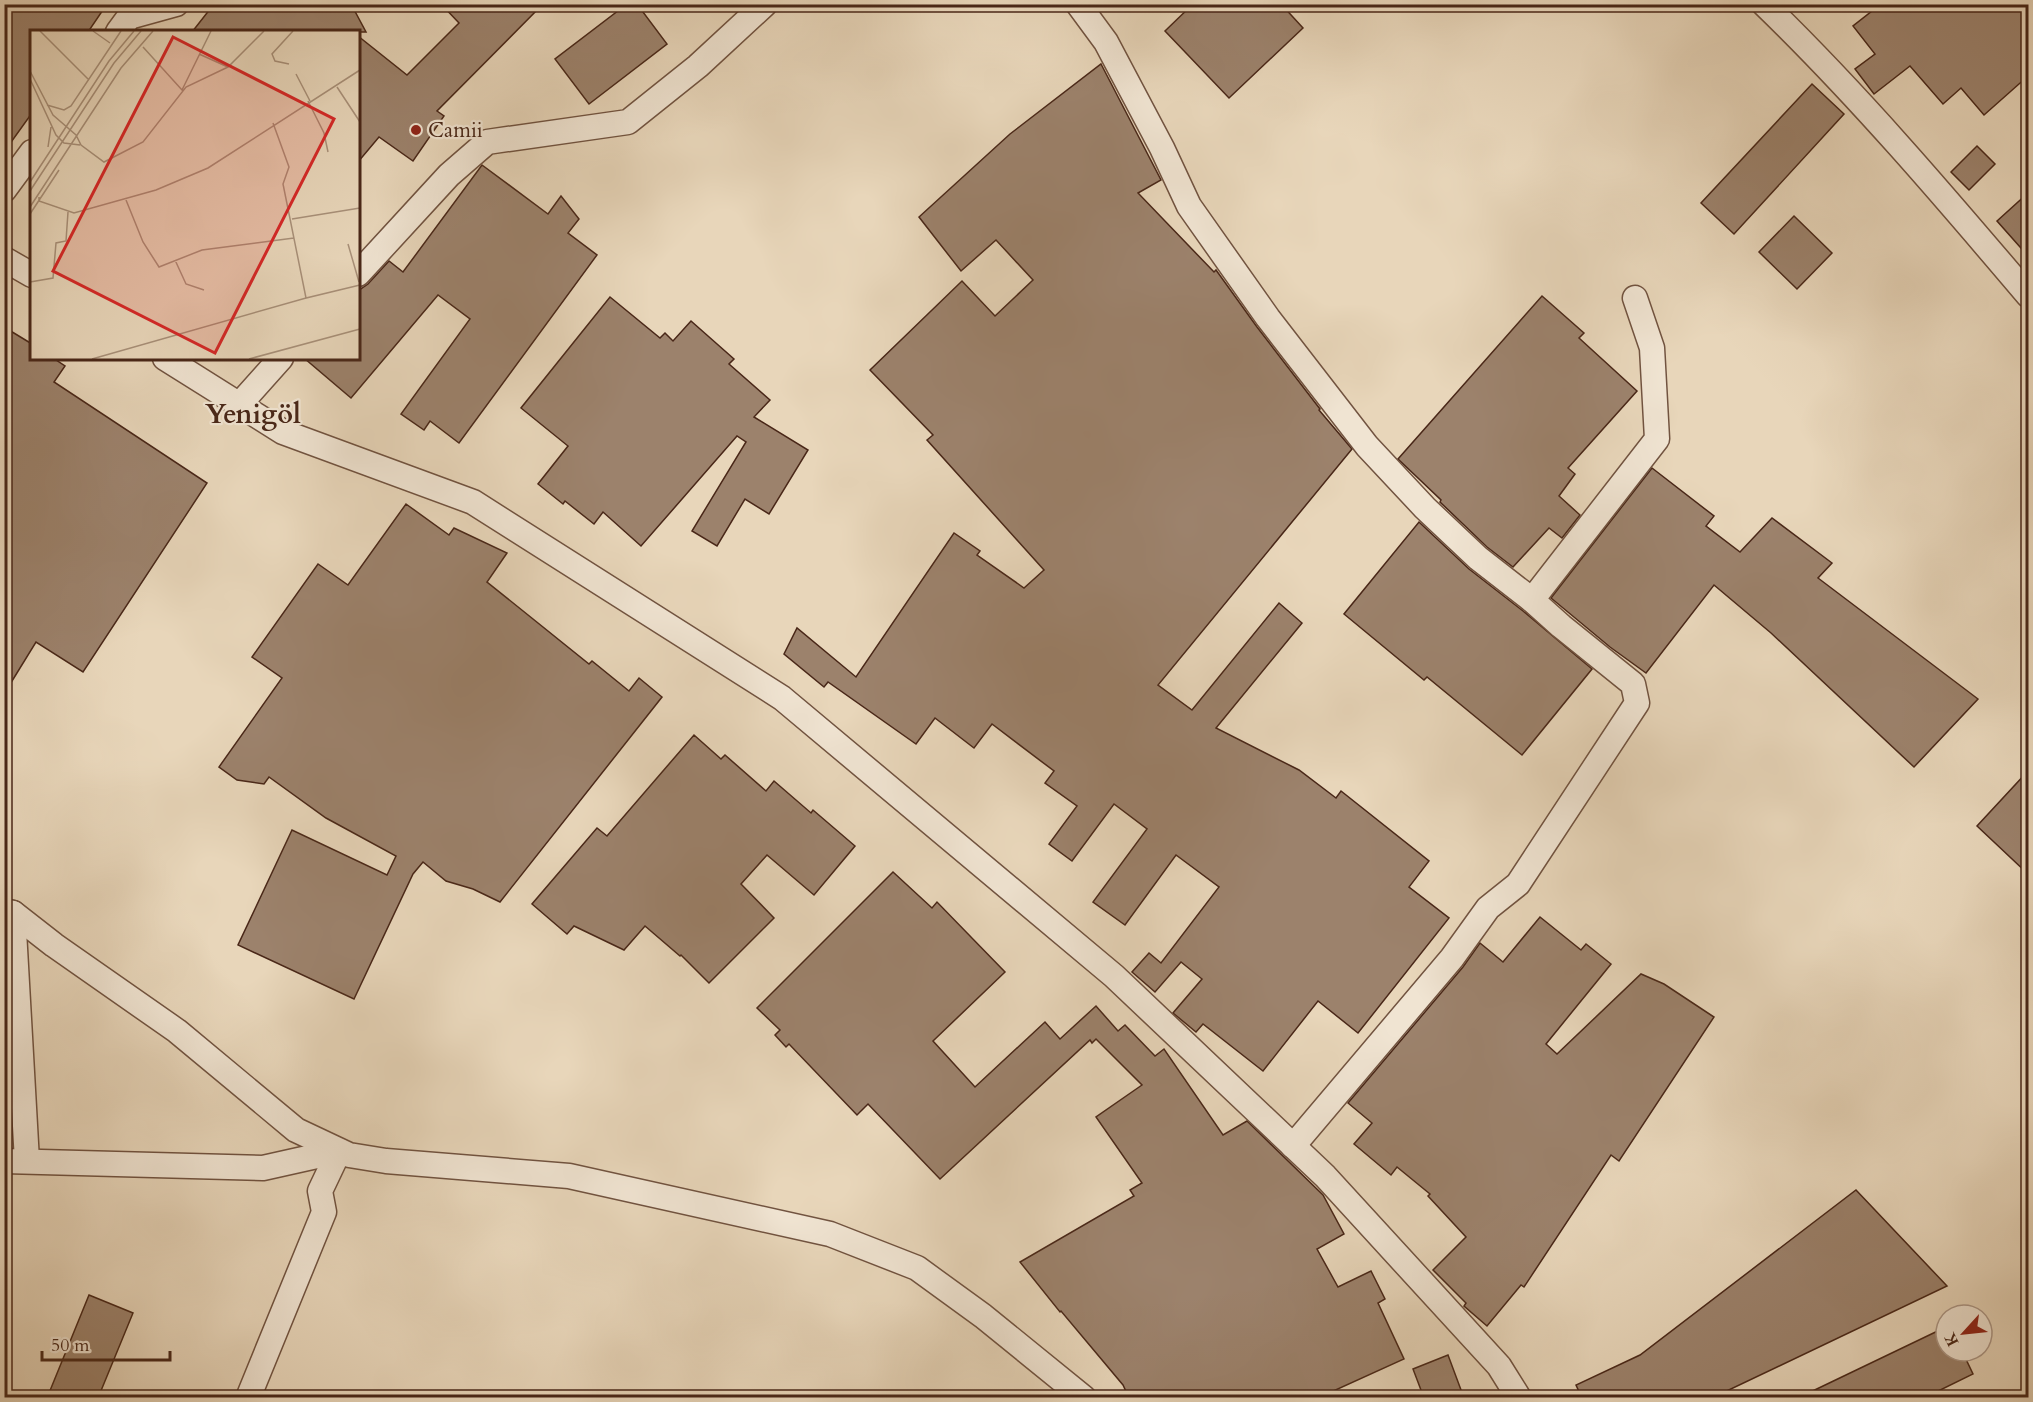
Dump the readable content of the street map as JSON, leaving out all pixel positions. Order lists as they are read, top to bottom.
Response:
{
  "districts": ["Yenigöl"],
  "places": ["Camii"],
  "scale_bar": "50 m",
  "north": "bottom left"
}
